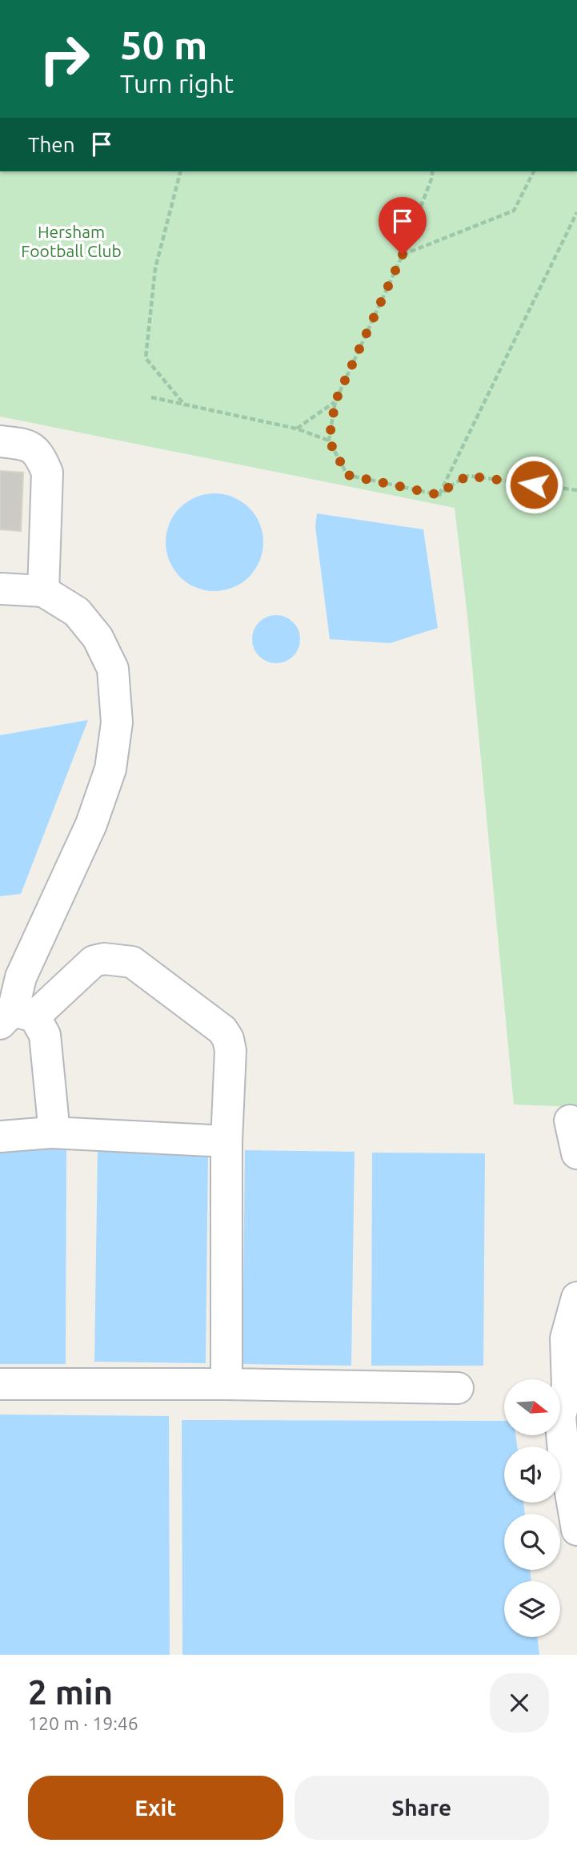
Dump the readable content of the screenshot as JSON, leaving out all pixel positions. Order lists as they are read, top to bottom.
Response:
{
  "parks": ["Hersham Football Club"],
  "north": "right",
  "page": {
    "turn": ["50 m", "Turn right"],
    "then": "Then",
    "heading": ["2 min", "120 m · 19:46"],
    "buttons": ["Exit", "Share"]
  }
}
